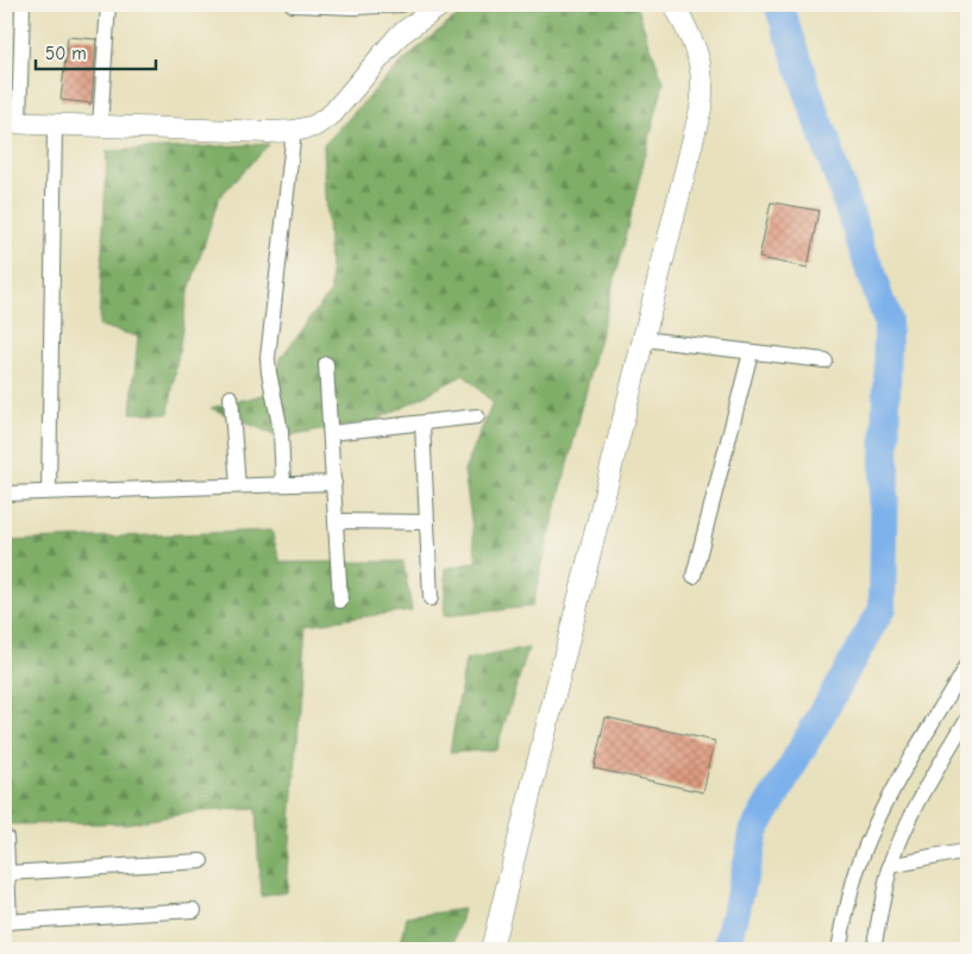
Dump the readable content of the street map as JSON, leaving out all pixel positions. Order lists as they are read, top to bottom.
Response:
{
  "scale_bar": "50 m"
}
